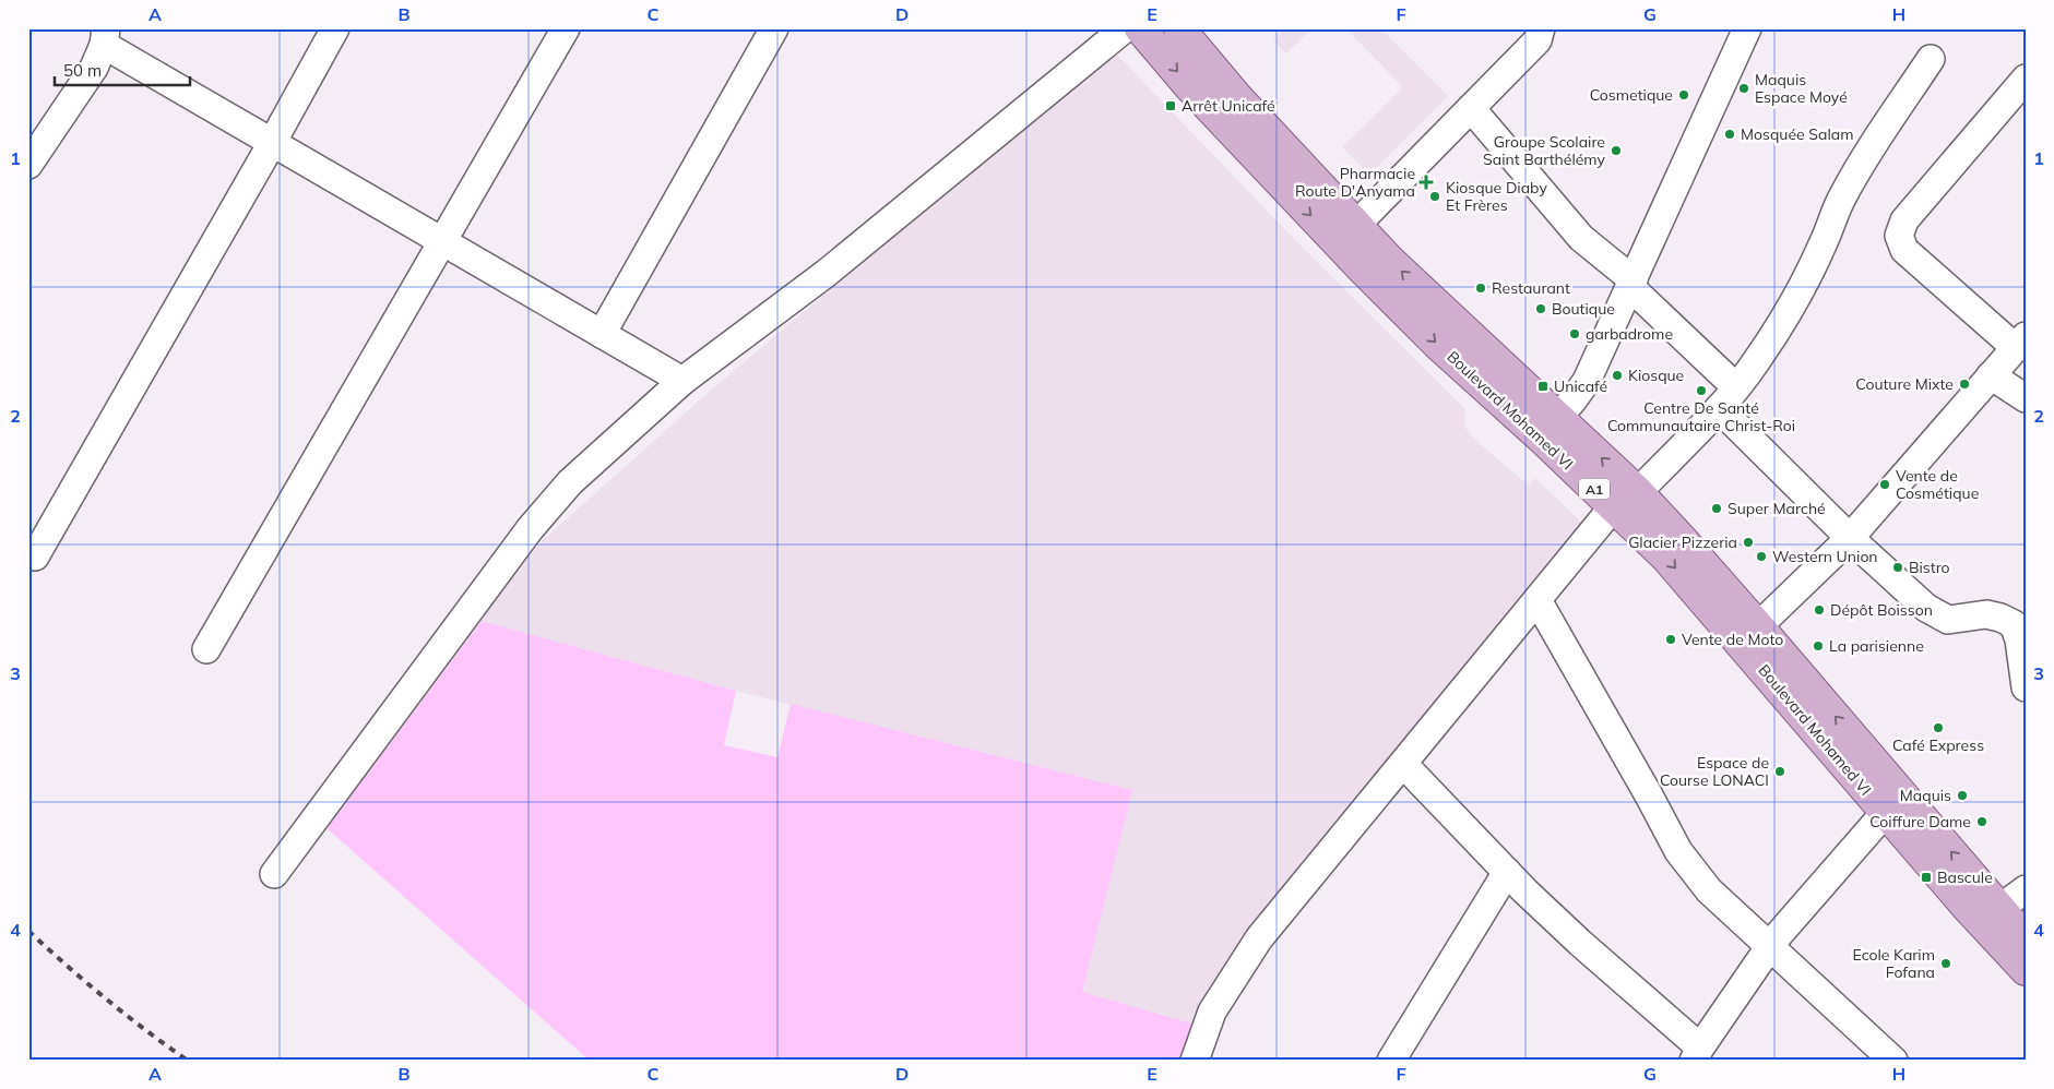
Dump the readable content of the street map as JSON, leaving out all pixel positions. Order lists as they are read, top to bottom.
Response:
{
  "streets": {
    "main road": ["Boulevard Mohamed VI", "A1"]
  },
  "places": {
    "other": [
      "Maquis Espace Moyé",
      "Cosmetique",
      "Mosquée Salam",
      "Groupe Scolaire Saint Barthélémy",
      "Kiosque Diaby Et Frères",
      "Restaurant",
      "Boutique",
      "garbadrome",
      "Kiosque",
      "Couture Mixte",
      "Centre De Santé Communautaire Christ-Roi",
      "Vente de Cosmétique",
      "Super Marché",
      "Glacier Pizzeria",
      "Western Union",
      "Bistro",
      "Dépôt Boisson",
      "Vente de Moto",
      "La parisienne",
      "Café Express",
      "Espace de Course LONACI",
      "Maquis",
      "Coiffure Dame",
      "Ecole Karim Fofana"
    ],
    "transit": ["Arrêt Unicafé", "Unicafé", "Bascule"],
    "health": ["Pharmacie Route D'Anyama"]
  },
  "scale_bar": "50 m",
  "grid": {
    "columns": [
      "A",
      "B",
      "C",
      "D",
      "E",
      "F",
      "G",
      "H"
    ],
    "rows": [
      "1",
      "2",
      "3",
      "4"
    ]
  }
}
